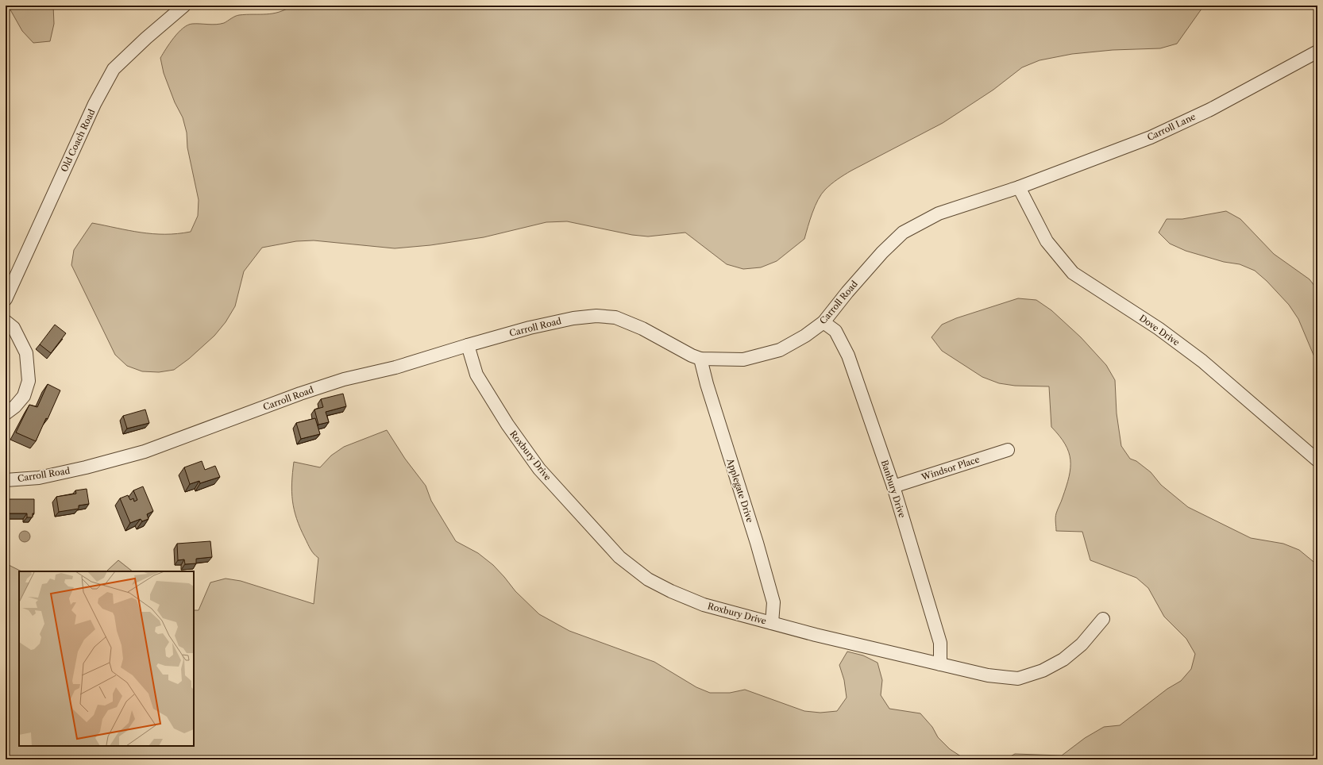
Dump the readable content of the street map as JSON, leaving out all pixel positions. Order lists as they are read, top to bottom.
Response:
{
  "streets": {
    "street": [
      "Carroll Lane",
      "Old Coach Road",
      "Carroll Road",
      "Dove Drive",
      "Roxbury Drive",
      "Windsor Place",
      "Banbury Drive",
      "Applegate Drive"
    ]
  },
  "crossings": [
    ["Carroll Lane", "Carroll Road"],
    ["Carroll Lane", "Dove Drive"],
    ["Carroll Road", "Dove Drive"],
    ["Carroll Road", "Roxbury Drive"],
    ["Carroll Road", "Banbury Drive"],
    ["Carroll Road", "Applegate Drive"],
    ["Roxbury Drive", "Banbury Drive"],
    ["Roxbury Drive", "Applegate Drive"],
    ["Windsor Place", "Banbury Drive"]
  ]
}
